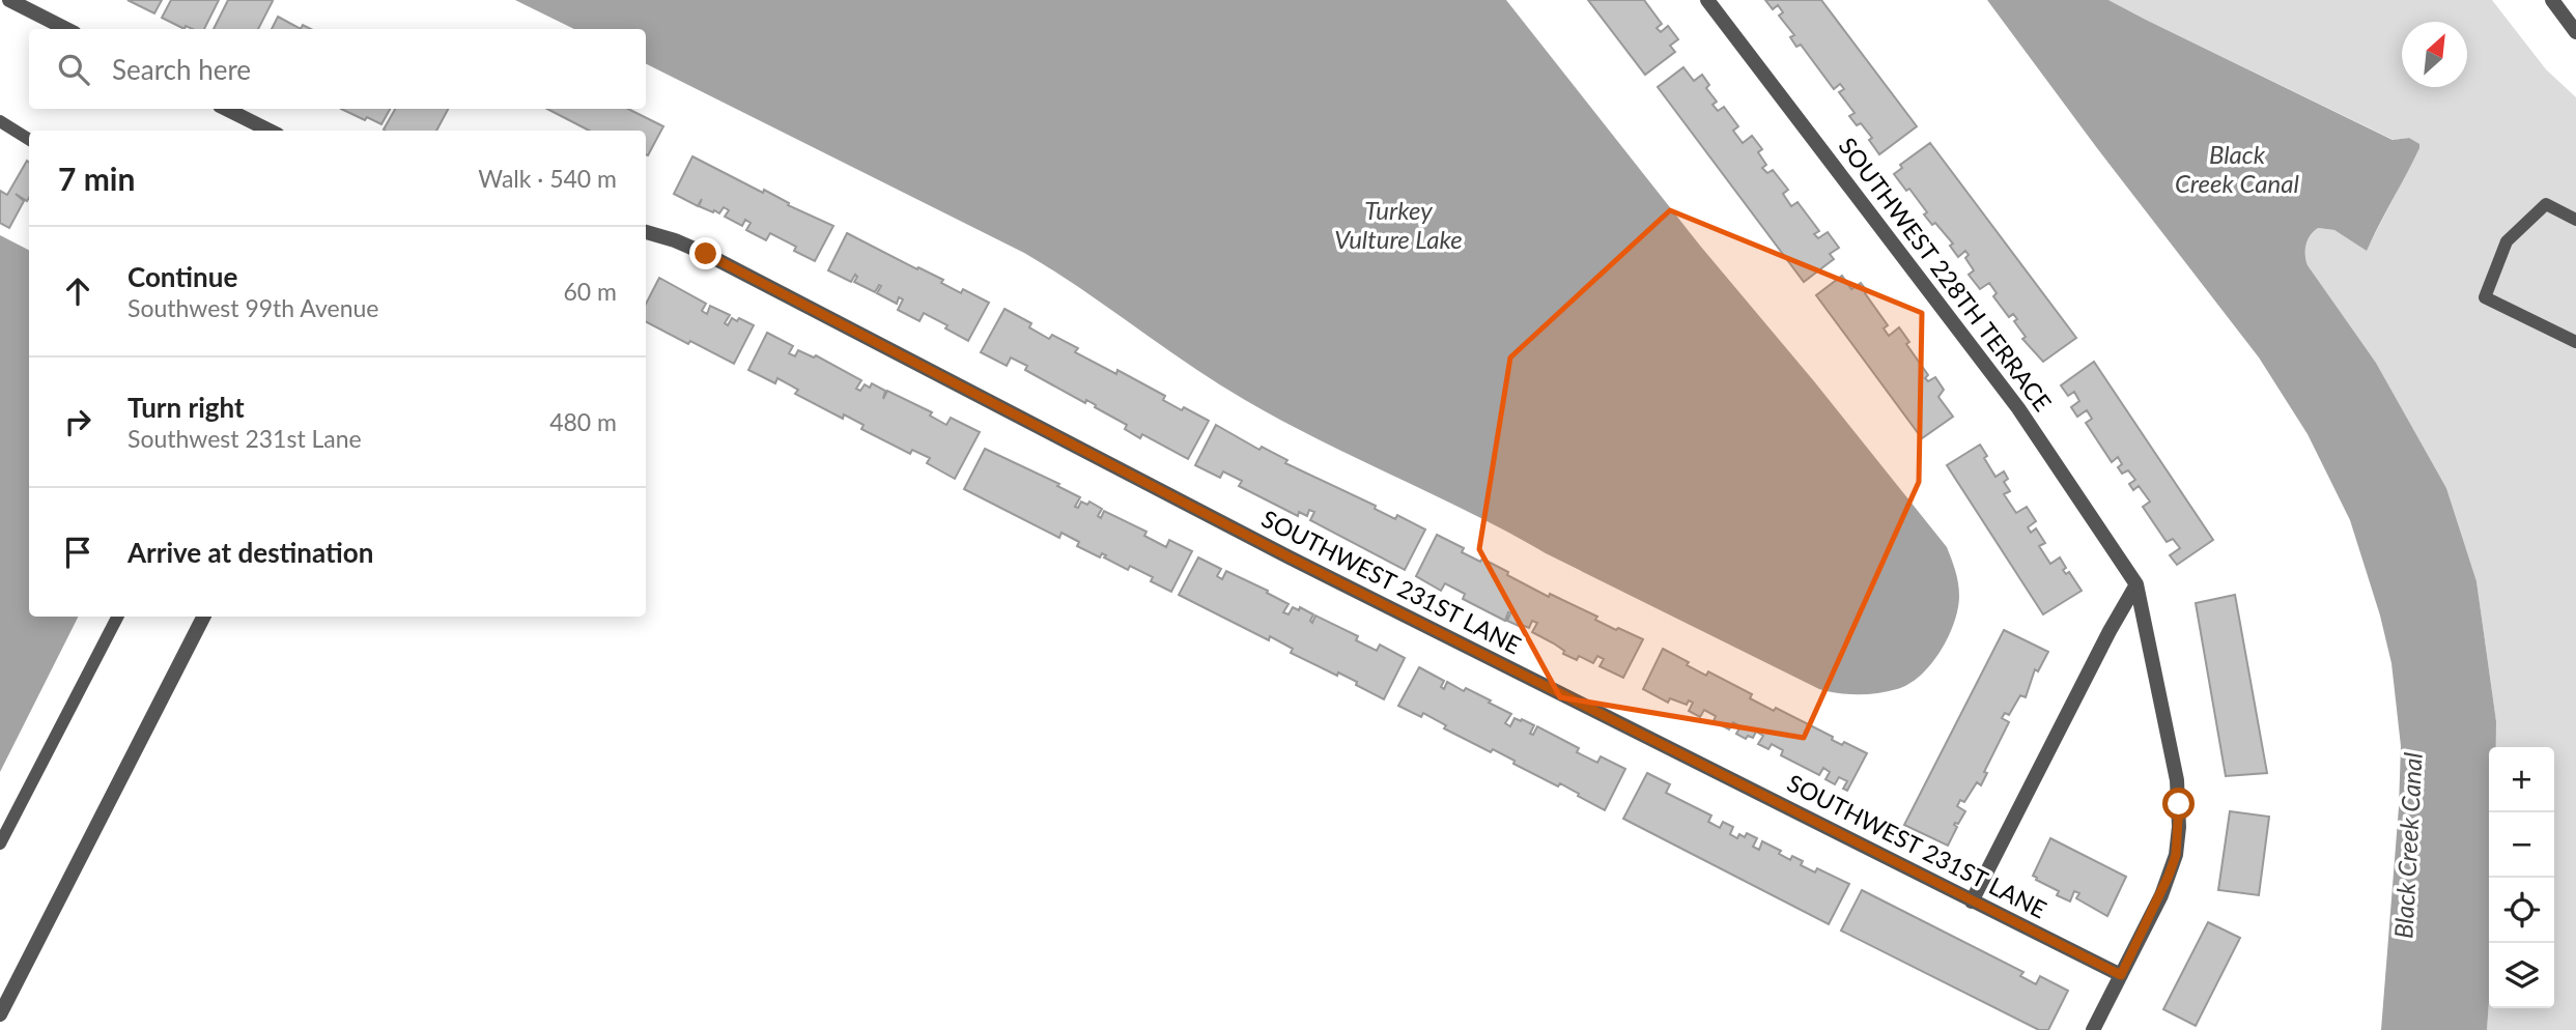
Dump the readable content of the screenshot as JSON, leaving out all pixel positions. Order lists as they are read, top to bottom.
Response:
{
  "streets": {
    "street": ["SOUTHWEST 228TH TERRACE", "SOUTHWEST 231ST LANE"]
  },
  "water": ["Black Creek Canal", "Turkey Vulture Lake"],
  "north": "top right",
  "page": {
    "search": "Search here",
    "heading": ["7 min", "Walk · 540 m"],
    "list": [
      ["Continue", "Southwest 99th Avenue", "60 m"],
      ["Turn right", "Southwest 231st Lane", "480 m"],
      "Arrive at destination"
    ],
    "map_buttons": ["+", "−"]
  }
}
